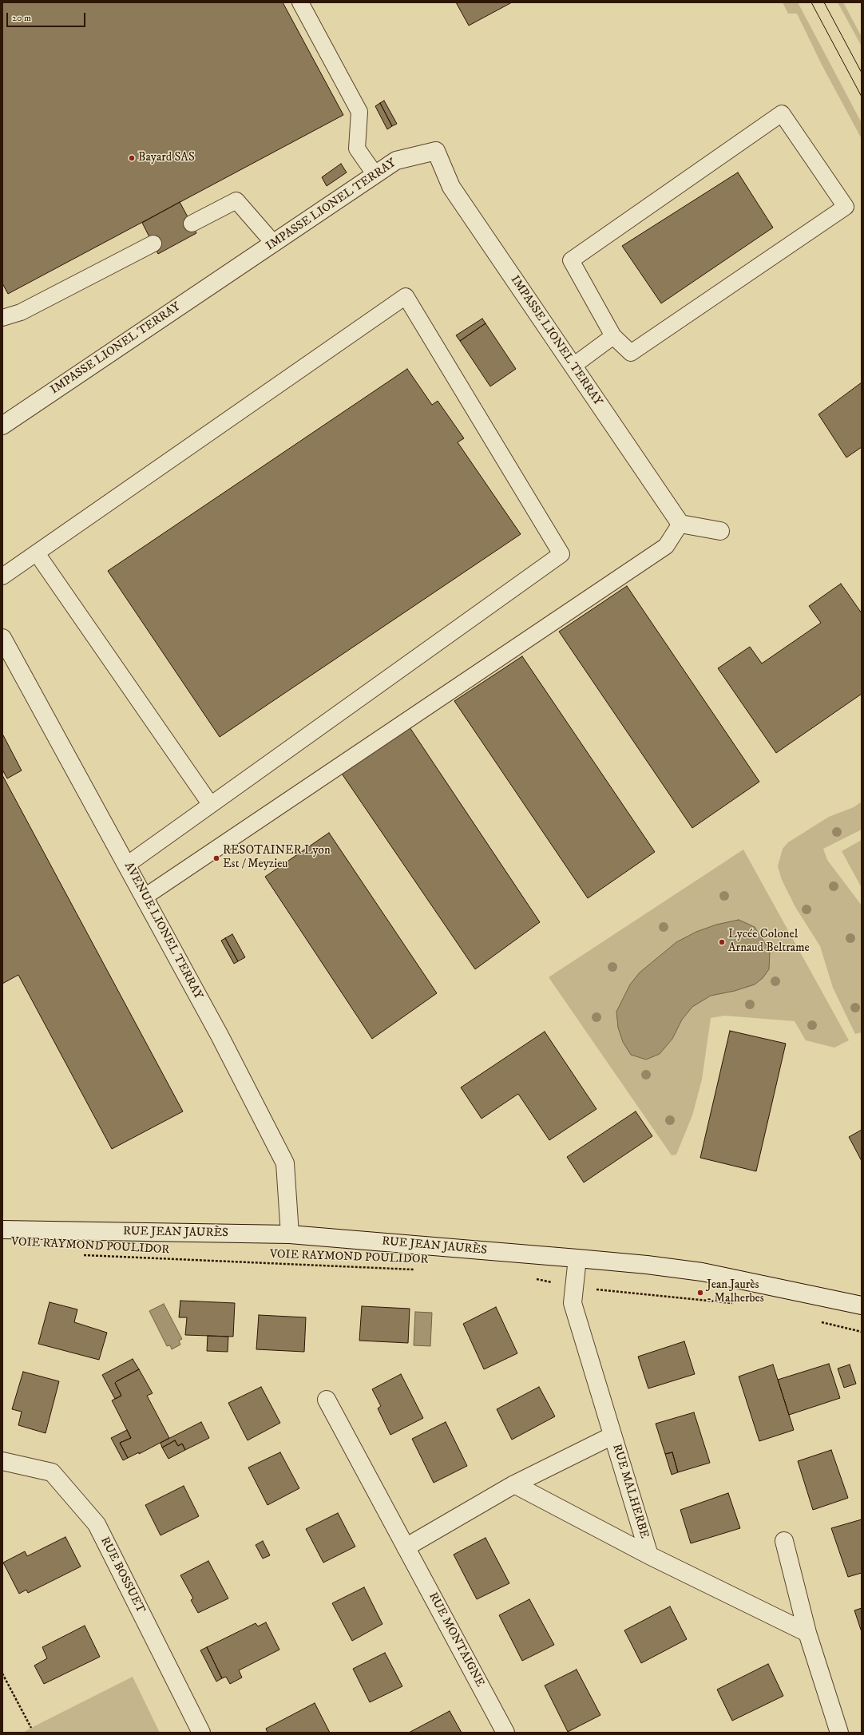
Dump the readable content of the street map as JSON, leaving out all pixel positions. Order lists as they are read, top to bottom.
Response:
{
  "streets": {
    "street": [
      "IMPASSE LIONEL TERRAY",
      "AVENUE LIONEL TERRAY",
      "RUE JEAN JAURÈS",
      "RUE MALHERBE",
      "RUE BOSSUET",
      "RUE MONTAIGNE"
    ],
    "path": ["VOIE RAYMOND POULIDOR"]
  },
  "crossings": [
    ["AVENUE LIONEL TERRAY", "RUE JEAN JAURÈS"],
    ["RUE JEAN JAURÈS", "RUE MALHERBE"]
  ],
  "places": [
    "Bayard SAS",
    "RESOTAINER Lyon Est / Meyzieu",
    "Lycée Colonel Arnaud Beltrame",
    "Jean Jaurès - Malherbes"
  ],
  "scale_bar": "20 m"
}
